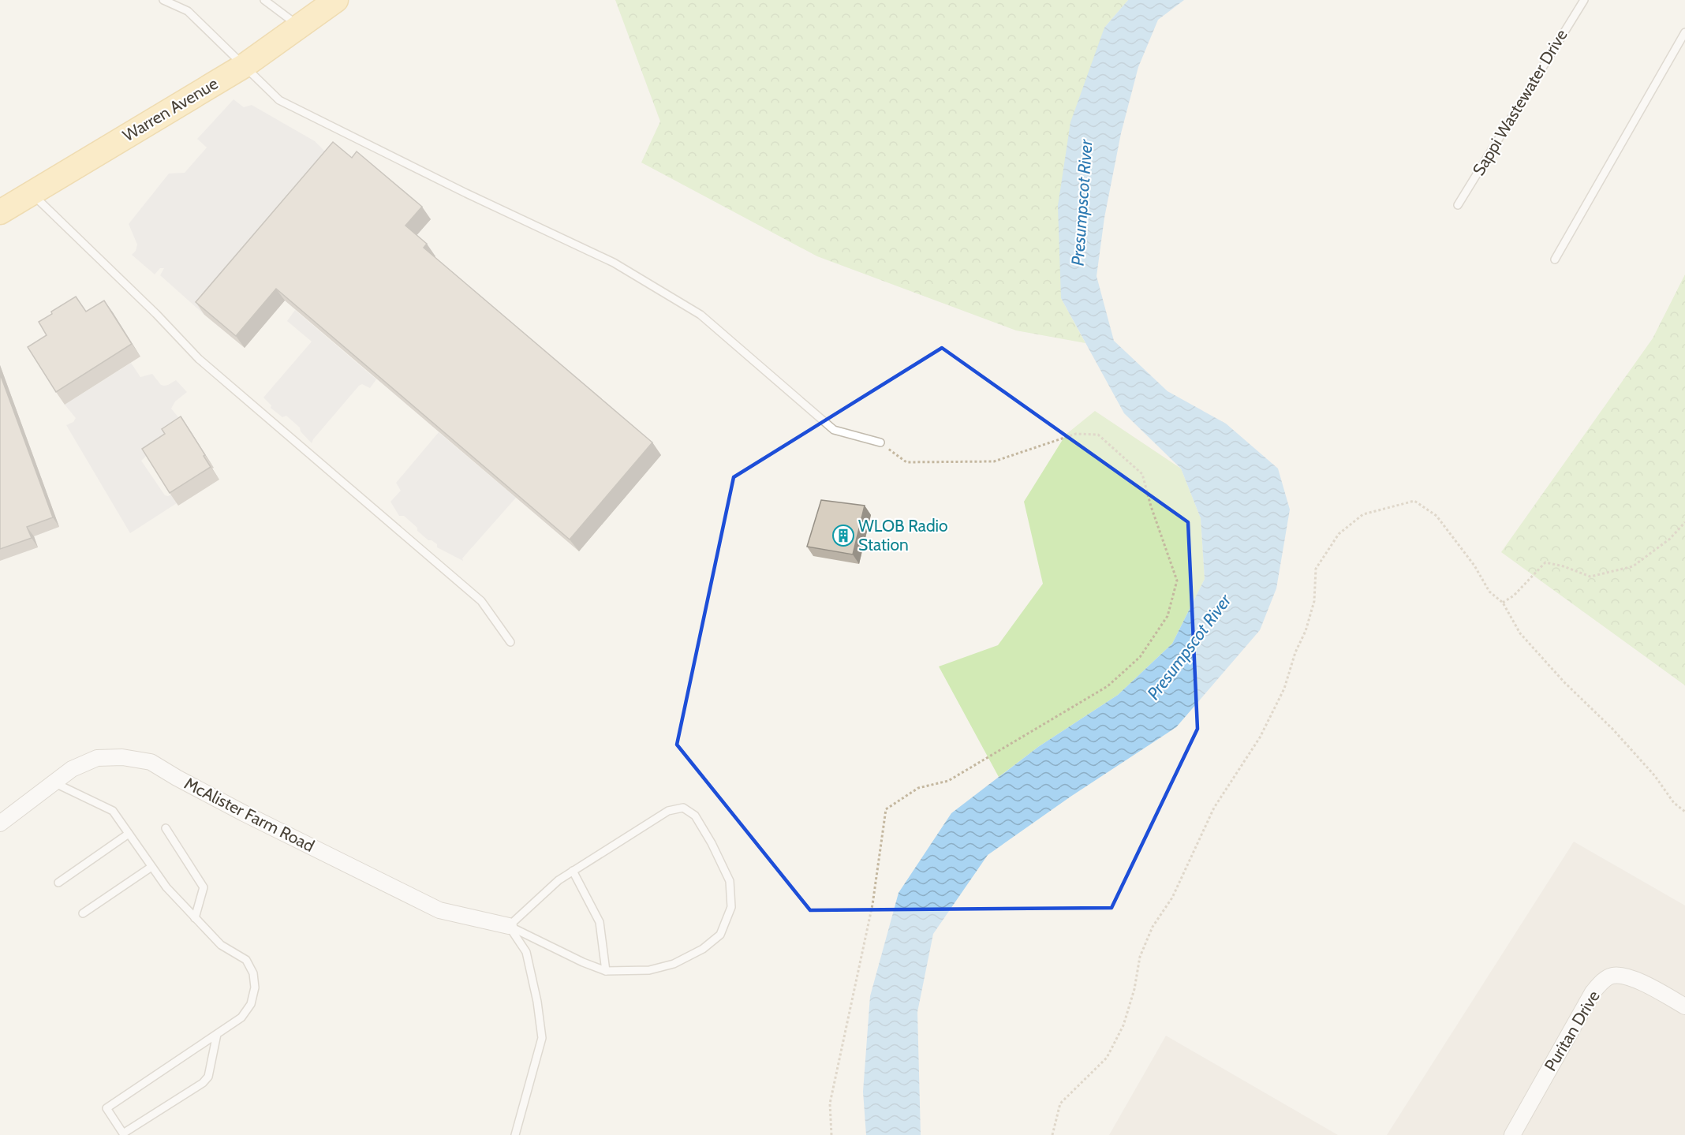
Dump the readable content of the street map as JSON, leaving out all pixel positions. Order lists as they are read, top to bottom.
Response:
{
  "streets": {
    "main road": ["Warren Avenue"],
    "street": ["McAlister Farm Road", "Puritan Drive"],
    "lane": ["Sappi Wastewater Drive"]
  },
  "water": ["Presumpscot River"],
  "places": {
    "building": ["WLOB Radio Station"]
  }
}
